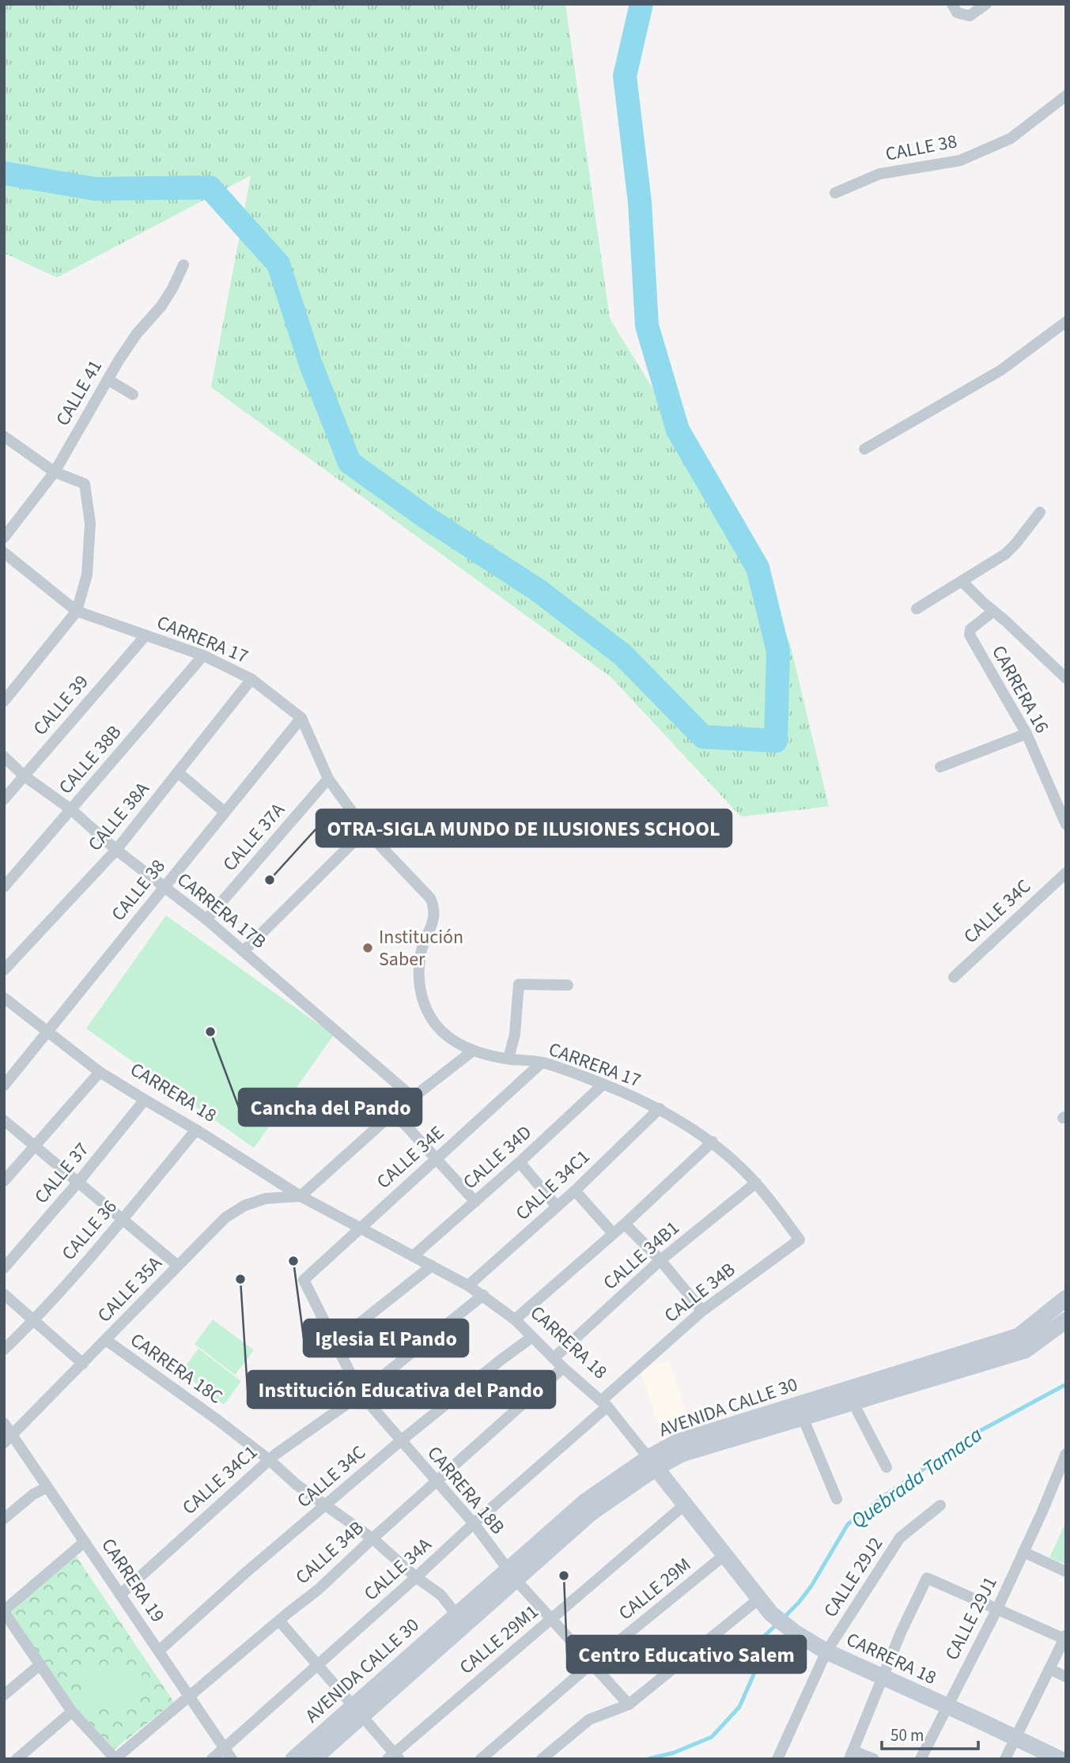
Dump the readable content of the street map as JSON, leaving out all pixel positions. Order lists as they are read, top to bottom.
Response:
{
  "streets": {
    "main road": ["CARRERA 18", "AVENIDA CALLE 30"],
    "street": [
      "CALLE 38",
      "CALLE 41",
      "CARRERA 17",
      "CARRERA 16",
      "CALLE 39",
      "CALLE 38B",
      "CALLE 38A",
      "CALLE 37A",
      "CARRERA 17B",
      "CALLE 34C",
      "CALLE 34E",
      "CALLE 34D",
      "CALLE 37",
      "CALLE 34C1",
      "CALLE 36",
      "CALLE 34B1",
      "CALLE 35A",
      "CALLE 34B",
      "CARRERA 18C",
      "CARRERA 18B",
      "CALLE 34A",
      "CALLE 29J2",
      "CARRERA 19",
      "CALLE 29M",
      "CALLE 29J1",
      "CALLE 29M1"
    ]
  },
  "crossings": [
    ["CALLE 38", "CARRERA 17"],
    ["CALLE 38", "CARRERA 17B"],
    ["CALLE 38", "CARRERA 18"],
    ["CARRERA 17", "CALLE 39"],
    ["CARRERA 17", "CALLE 38B"],
    ["CARRERA 17", "CALLE 38A"],
    ["CARRERA 17", "CALLE 37A"],
    ["CARRERA 17", "CALLE 34E"],
    ["CARRERA 17", "CALLE 34D"],
    ["CARRERA 17", "CALLE 34C1"],
    ["CARRERA 17", "CALLE 34B1"],
    ["CARRERA 17", "CALLE 34B"],
    ["CALLE 39", "CARRERA 17B"],
    ["CALLE 38B", "CARRERA 17B"],
    ["CALLE 38A", "CARRERA 17B"],
    ["CALLE 37A", "CARRERA 17B"],
    ["CALLE 34C", "CARRERA 18"],
    ["CALLE 34C", "CARRERA 18C"],
    ["CALLE 34C", "CARRERA 18B"],
    ["CALLE 34C", "CARRERA 19"],
    ["CARRERA 18", "CALLE 34E"],
    ["CARRERA 18", "CALLE 34D"],
    ["CARRERA 18", "CALLE 37"],
    ["CARRERA 18", "CALLE 34C1"],
    ["CARRERA 18", "CALLE 36"],
    ["CARRERA 18", "CALLE 34B1"],
    ["CARRERA 18", "CALLE 35A"],
    ["CARRERA 18", "CALLE 34B"],
    ["CARRERA 18", "AVENIDA CALLE 30"],
    ["CARRERA 18", "CALLE 34A"],
    ["CARRERA 18", "CALLE 29J2"],
    ["CARRERA 18", "CALLE 29M"],
    ["CARRERA 18", "CALLE 29J1"],
    ["CARRERA 18", "CALLE 29M1"],
    ["CALLE 34E", "CARRERA 18B"],
    ["CALLE 34C1", "CARRERA 18C"],
    ["CALLE 34C1", "CARRERA 18B"],
    ["CALLE 34C1", "CARRERA 19"],
    ["CALLE 35A", "CARRERA 18C"],
    ["CALLE 35A", "CARRERA 19"],
    ["CALLE 34B", "CARRERA 18C"],
    ["CALLE 34B", "CARRERA 18B"],
    ["CALLE 34B", "CALLE 34A"],
    ["CALLE 34B", "CARRERA 19"],
    ["CARRERA 18C", "AVENIDA CALLE 30"],
    ["CARRERA 18C", "CALLE 34A"],
    ["AVENIDA CALLE 30", "CARRERA 18B"],
    ["CARRERA 18B", "CALLE 34A"],
    ["CARRERA 18B", "CALLE 29M"],
    ["CARRERA 18B", "CALLE 29M1"],
    ["CALLE 34A", "CARRERA 19"]
  ],
  "water": ["Quebrada Tamaca"],
  "places": [
    "OTRA-SIGLA MUNDO DE ILUSIONES SCHOOL",
    "Institución Saber",
    "Cancha del Pando",
    "Iglesia El Pando",
    "Institución Educativa del Pando",
    "Centro Educativo Salem"
  ],
  "scale_bar": "50 m"
}
